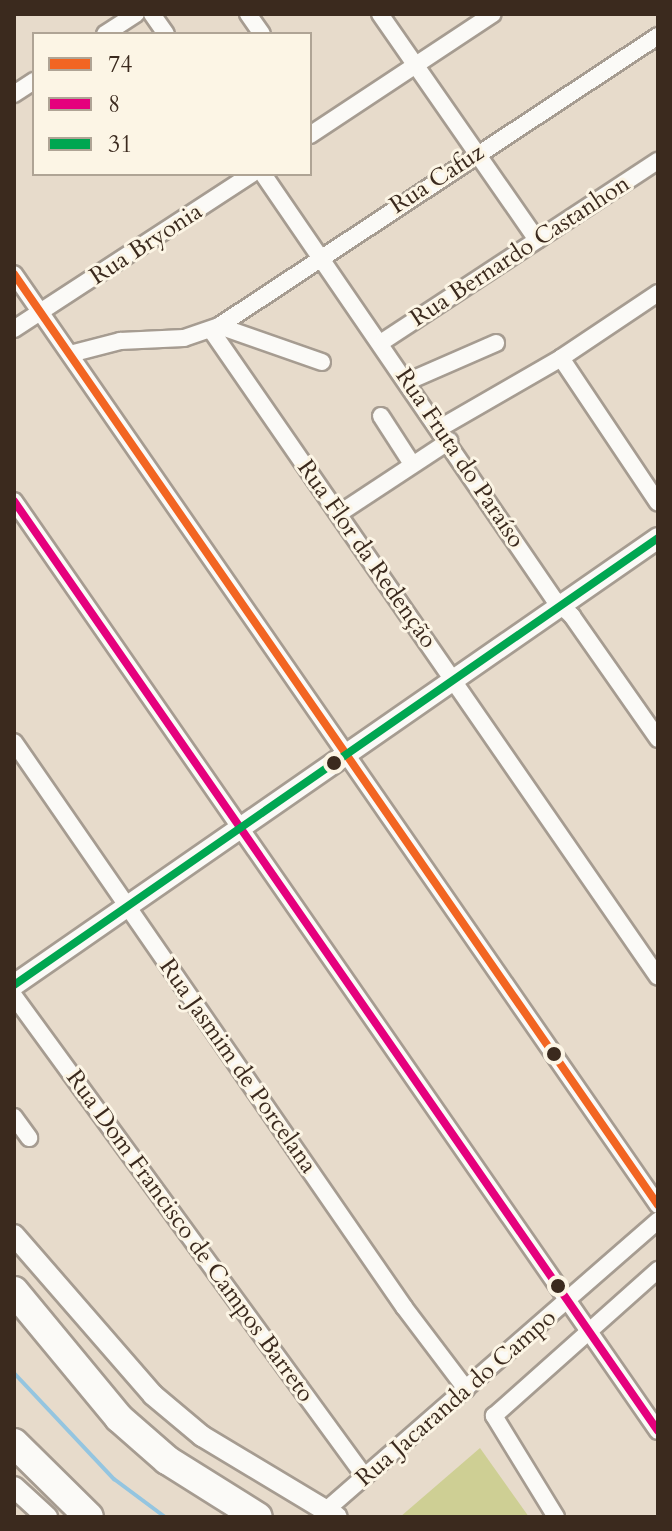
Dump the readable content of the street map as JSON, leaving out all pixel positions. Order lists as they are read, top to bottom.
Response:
{
  "streets": {
    "street": [
      "Rua Cafuz",
      "Rua Bryonia",
      "Rua Bernardo Castanhon",
      "Rua Fruta do Paraíso",
      "Rua Flor da Redenção",
      "Rua Jasmim de Porcelana",
      "Rua Dom Francisco de Campos Barreto",
      "Rua Jacaranda do Campo"
    ]
  },
  "crossings": [
    ["Rua Cafuz", "Rua Fruta do Paraíso"],
    ["Rua Cafuz", "Rua Flor da Redenção"],
    ["Rua Bernardo Castanhon", "Rua Fruta do Paraíso"],
    ["Rua Jasmim de Porcelana", "Rua Jacaranda do Campo"],
    ["Rua Dom Francisco de Campos Barreto", "Rua Jacaranda do Campo"]
  ],
  "lines": ["transit line 74", "transit line 8", "transit line 31"],
  "legend": ["74", "8", "31"]
}
